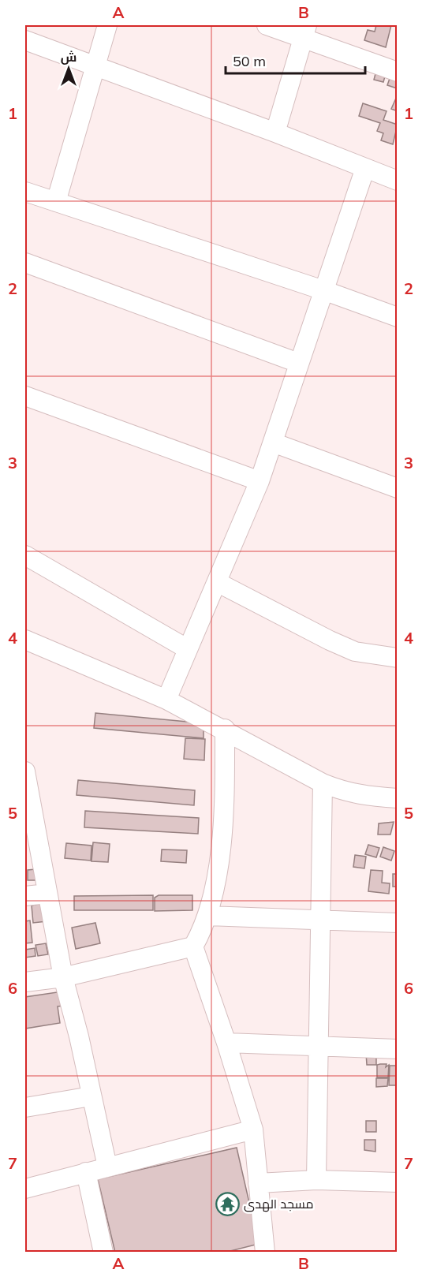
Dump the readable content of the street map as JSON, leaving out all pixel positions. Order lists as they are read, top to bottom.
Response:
{
  "places": {
    "temple": ["مسجد الهدى"]
  },
  "scale_bar": "50 m",
  "north": "top",
  "grid": {
    "columns": ["A", "B"],
    "rows": [
      "1",
      "2",
      "3",
      "4",
      "5",
      "6",
      "7"
    ]
  }
}
